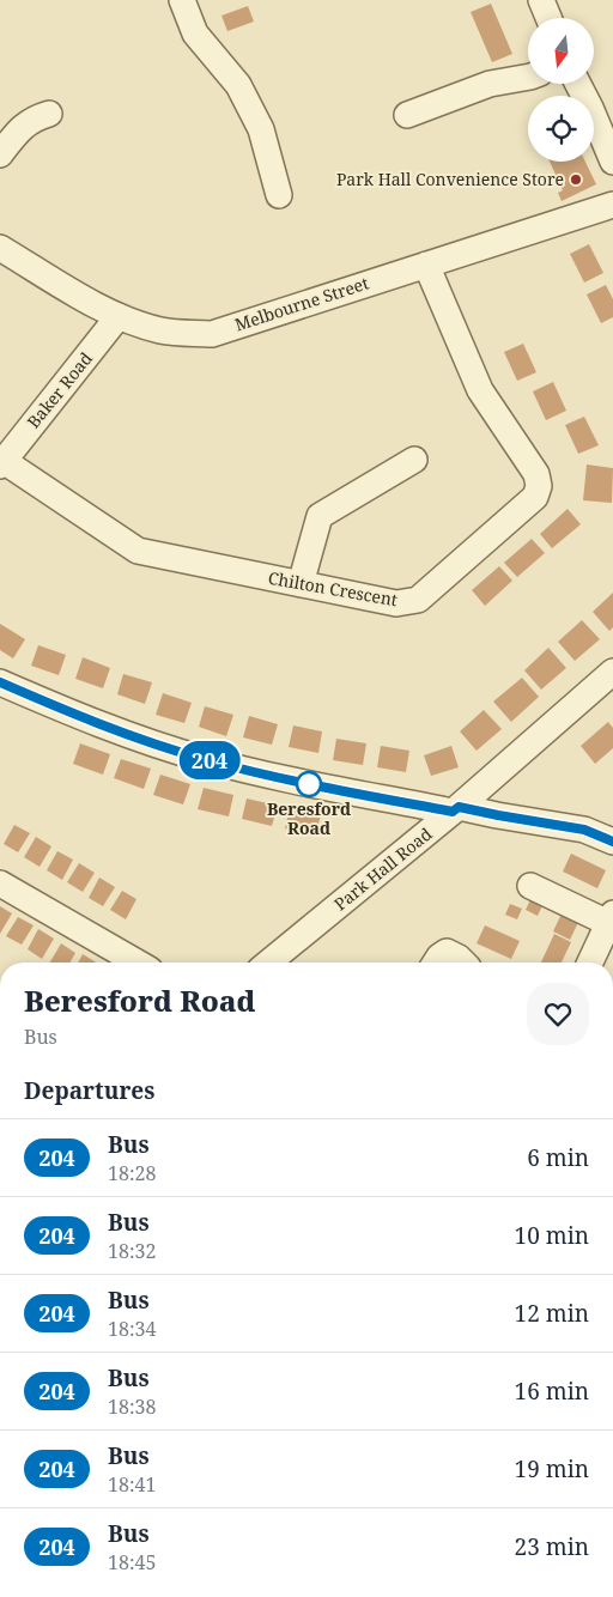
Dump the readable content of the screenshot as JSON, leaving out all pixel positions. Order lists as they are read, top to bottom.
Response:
{
  "streets": {
    "street": [
      "Melbourne Street",
      "Baker Road",
      "Chilton Crescent",
      "Park Hall Road"
    ]
  },
  "crossings": [
    ["Melbourne Street", "Baker Road"],
    ["Melbourne Street", "Chilton Crescent"],
    ["Baker Road", "Chilton Crescent"]
  ],
  "places": ["Park Hall Convenience Store", "Beresford Road"],
  "lines": ["bus line 204"],
  "north": "bottom",
  "page": {
    "on_map": "204",
    "heading": [
      ["Beresford Road", "Bus"],
      "Departures"
    ],
    "list": [
      {
        "mark": "204",
        "name": "Bus",
        "note": "18:28",
        "value": "6 min"
      },
      {
        "mark": "204",
        "name": "Bus",
        "note": "18:32",
        "value": "10 min"
      },
      {
        "mark": "204",
        "name": "Bus",
        "note": "18:34",
        "value": "12 min"
      },
      {
        "mark": "204",
        "name": "Bus",
        "note": "18:38",
        "value": "16 min"
      },
      {
        "mark": "204",
        "name": "Bus",
        "note": "18:41",
        "value": "19 min"
      },
      {
        "mark": "204",
        "name": "Bus",
        "note": "18:45",
        "value": "23 min"
      }
    ]
  }
}
